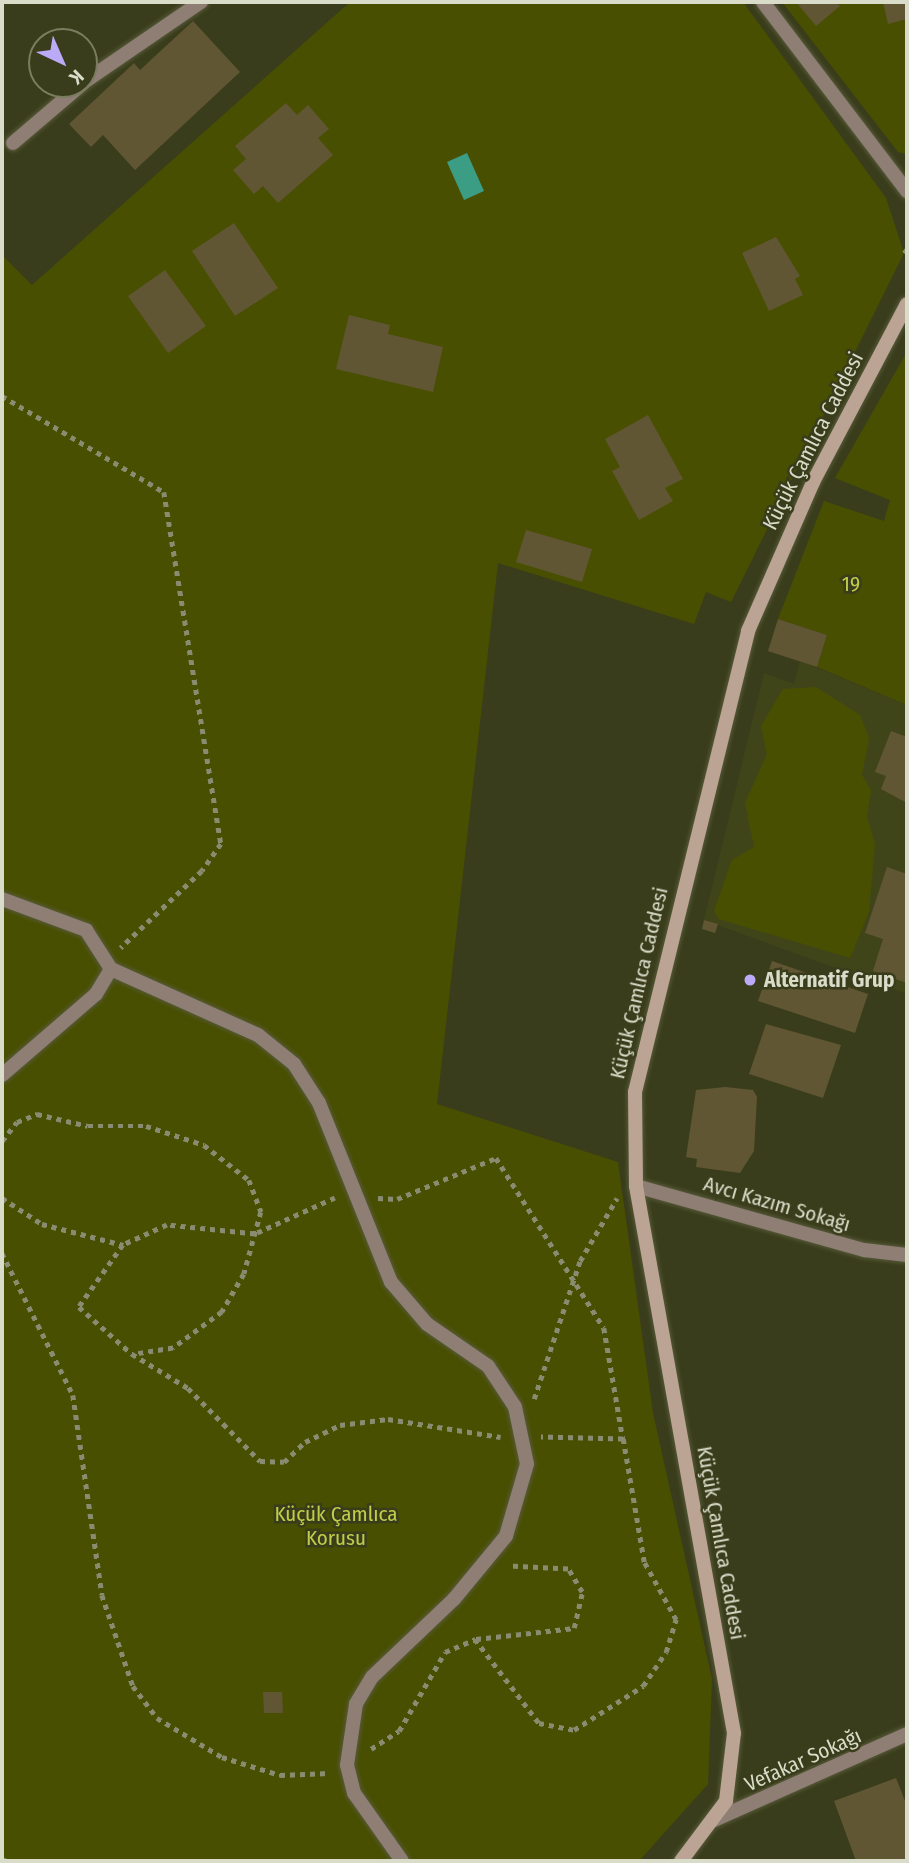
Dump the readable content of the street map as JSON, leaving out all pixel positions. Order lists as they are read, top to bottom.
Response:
{
  "streets": {
    "main road": ["Küçük Çamlıca Caddesi"],
    "street": ["Avcı Kazım Sokağı", "Vefakar Sokağı"]
  },
  "crossings": [
    ["Küçük Çamlıca Caddesi", "Avcı Kazım Sokağı"],
    ["Küçük Çamlıca Caddesi", "Vefakar Sokağı"]
  ],
  "parks": ["19", "Küçük Çamlıca Korusu"],
  "places": ["Alternatif Grup"],
  "north": "bottom right"
}
